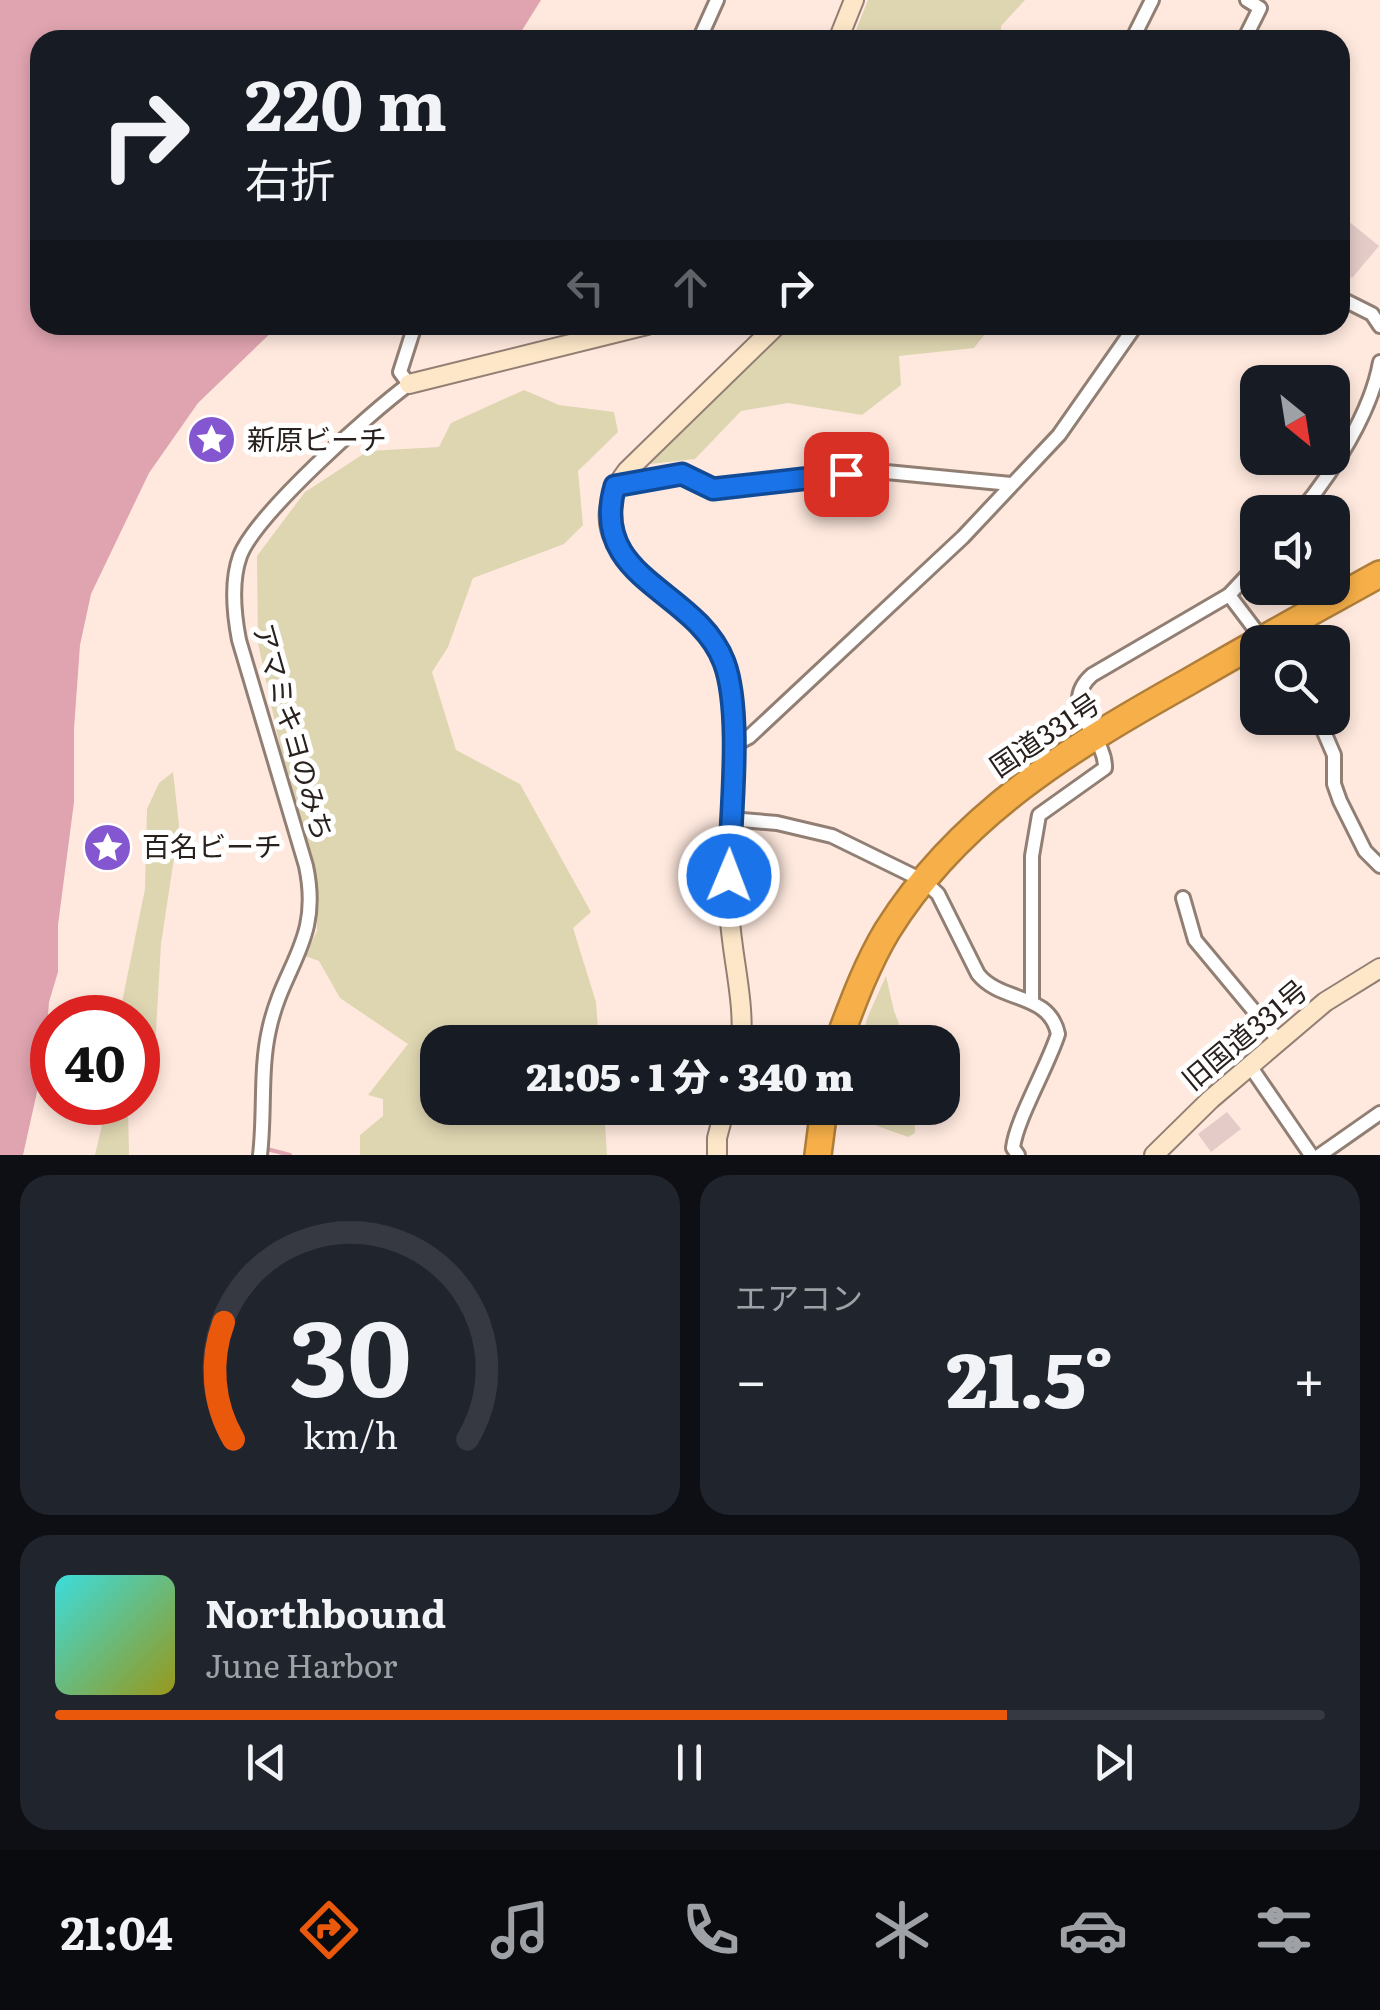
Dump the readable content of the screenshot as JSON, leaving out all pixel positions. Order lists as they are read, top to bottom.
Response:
{
  "streets": {
    "highway": ["国道331号"],
    "street": ["アマミキヨのみち", "旧国道331号"]
  },
  "places": {
    "place": ["新原ビーチ", "百名ビーチ"]
  },
  "north": "bottom right",
  "page": {
    "turn": ["220 m", "右折"],
    "limit": "40",
    "trip": "21:05 · 1 分 · 340 m",
    "tile": "エアコン",
    "heat": ["−", "21.5°", "+"],
    "song": ["Northbound", "June Harbor"],
    "tabs": "21:04",
    "gauge": ["30", "km/h"]
  }
}
